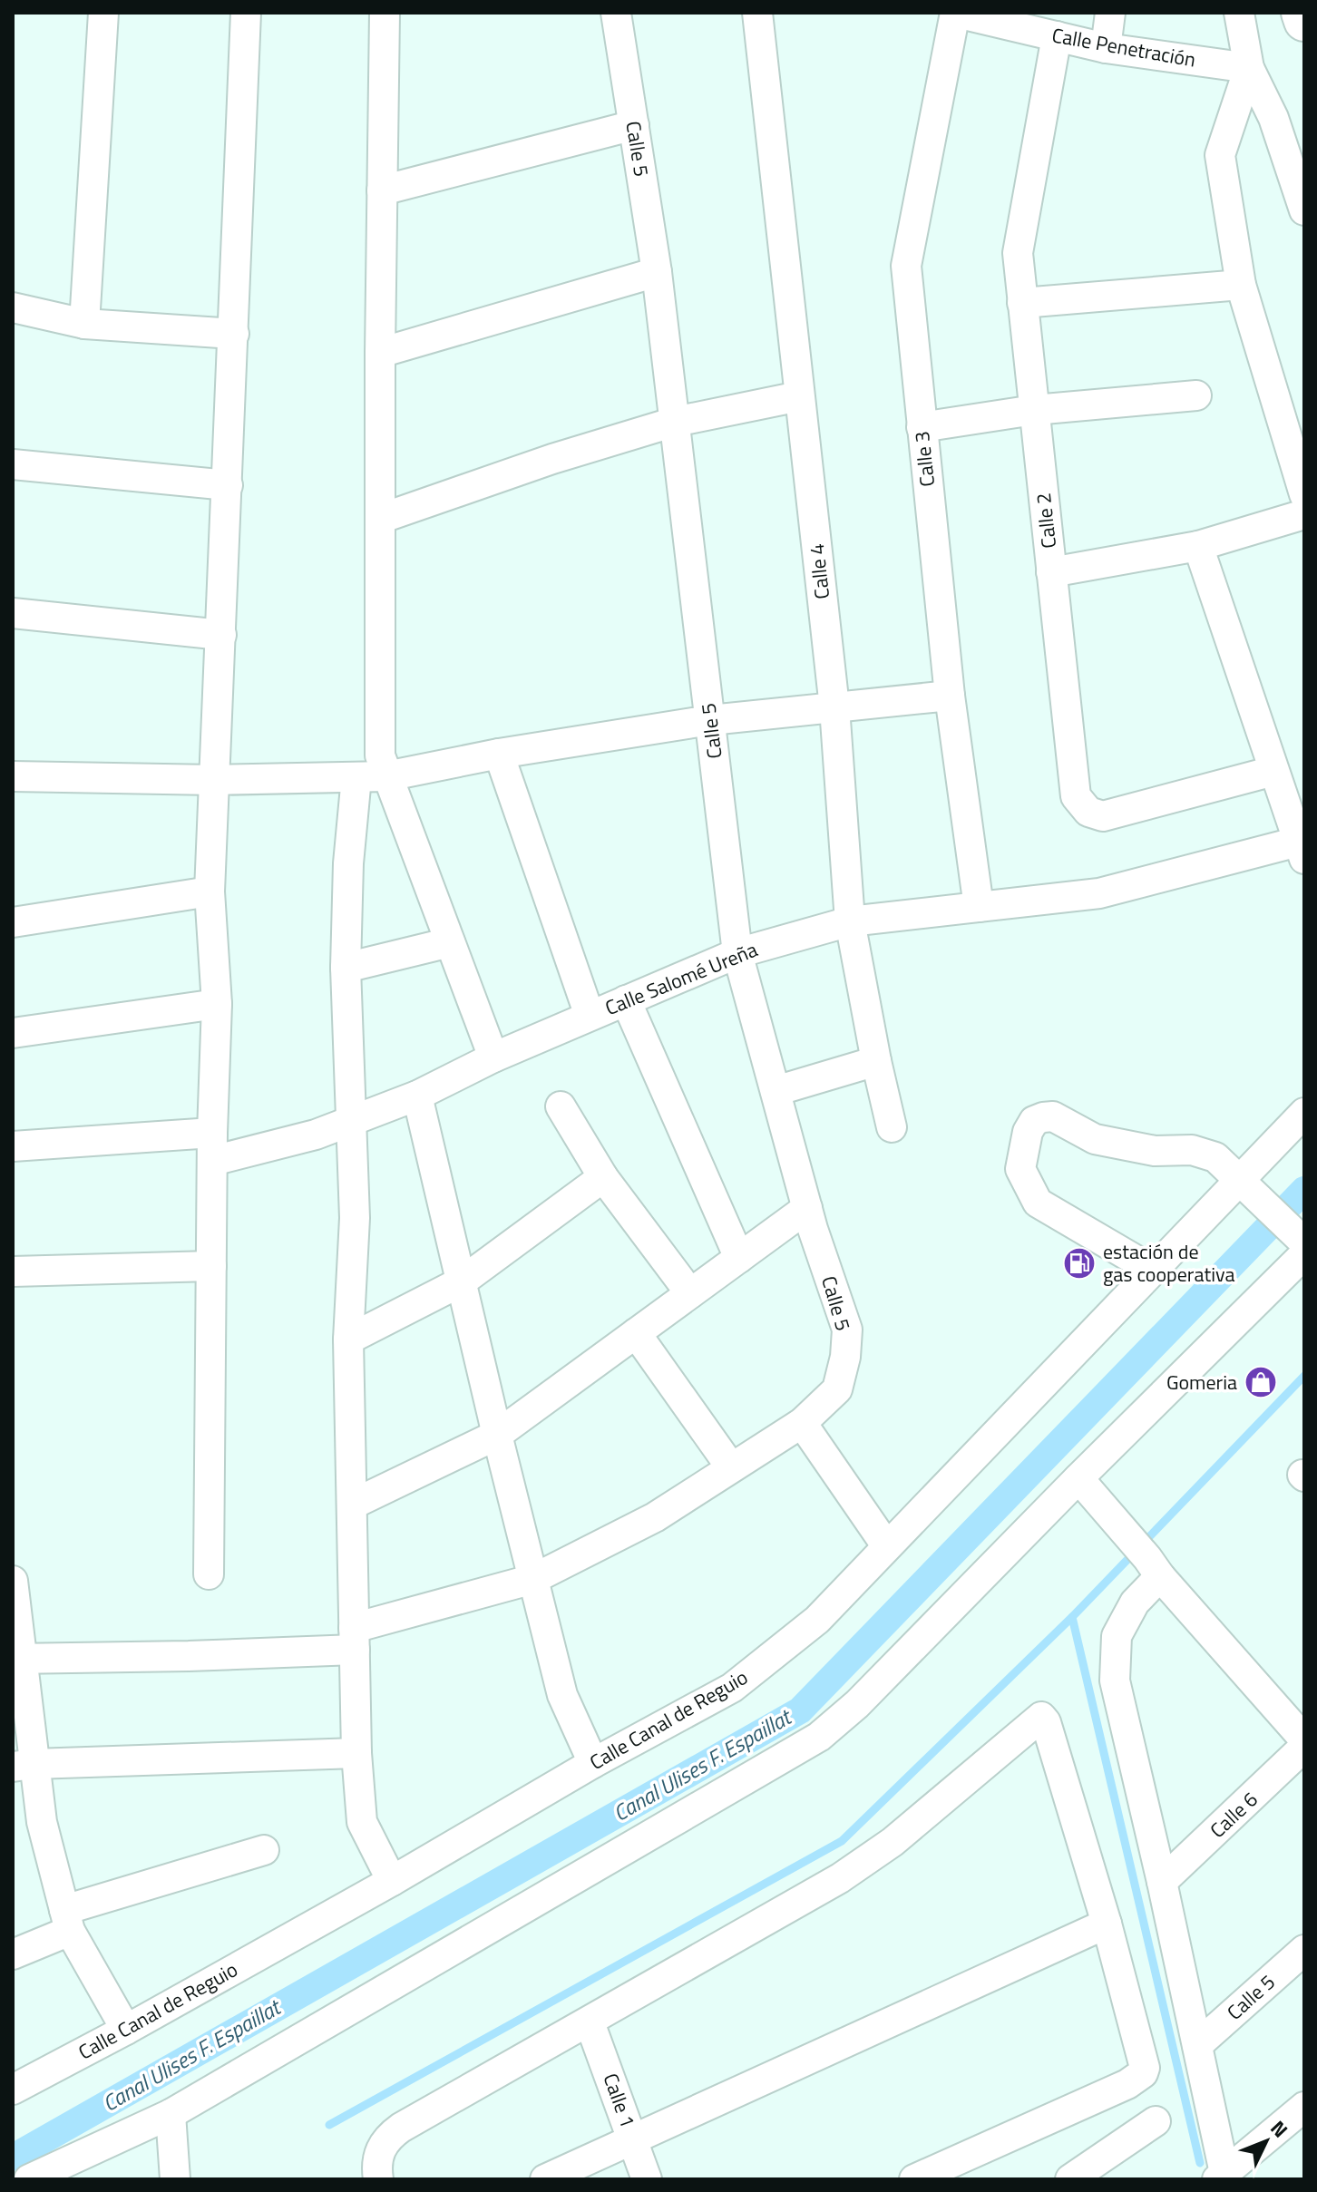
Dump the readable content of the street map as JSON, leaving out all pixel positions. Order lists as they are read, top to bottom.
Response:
{
  "streets": {
    "street": [
      "Calle Penetración",
      "Calle 5",
      "Calle 3",
      "Calle 2",
      "Calle 4",
      "Calle Salomé Ureña",
      "Calle Canal de Reguio",
      "Calle 6",
      "Calle 1"
    ]
  },
  "crossings": [
    ["Calle Penetración", "Calle 3"],
    ["Calle Penetración", "Calle 2"],
    ["Calle 5", "Calle Salomé Ureña"],
    ["Calle 3", "Calle Salomé Ureña"],
    ["Calle 4", "Calle Salomé Ureña"]
  ],
  "water": ["Canal Ulises F. Espaillat"],
  "places": {
    "fuel station": ["estación de gas cooperativa"],
    "shop": ["Gomeria"]
  },
  "north": "top right"
}
